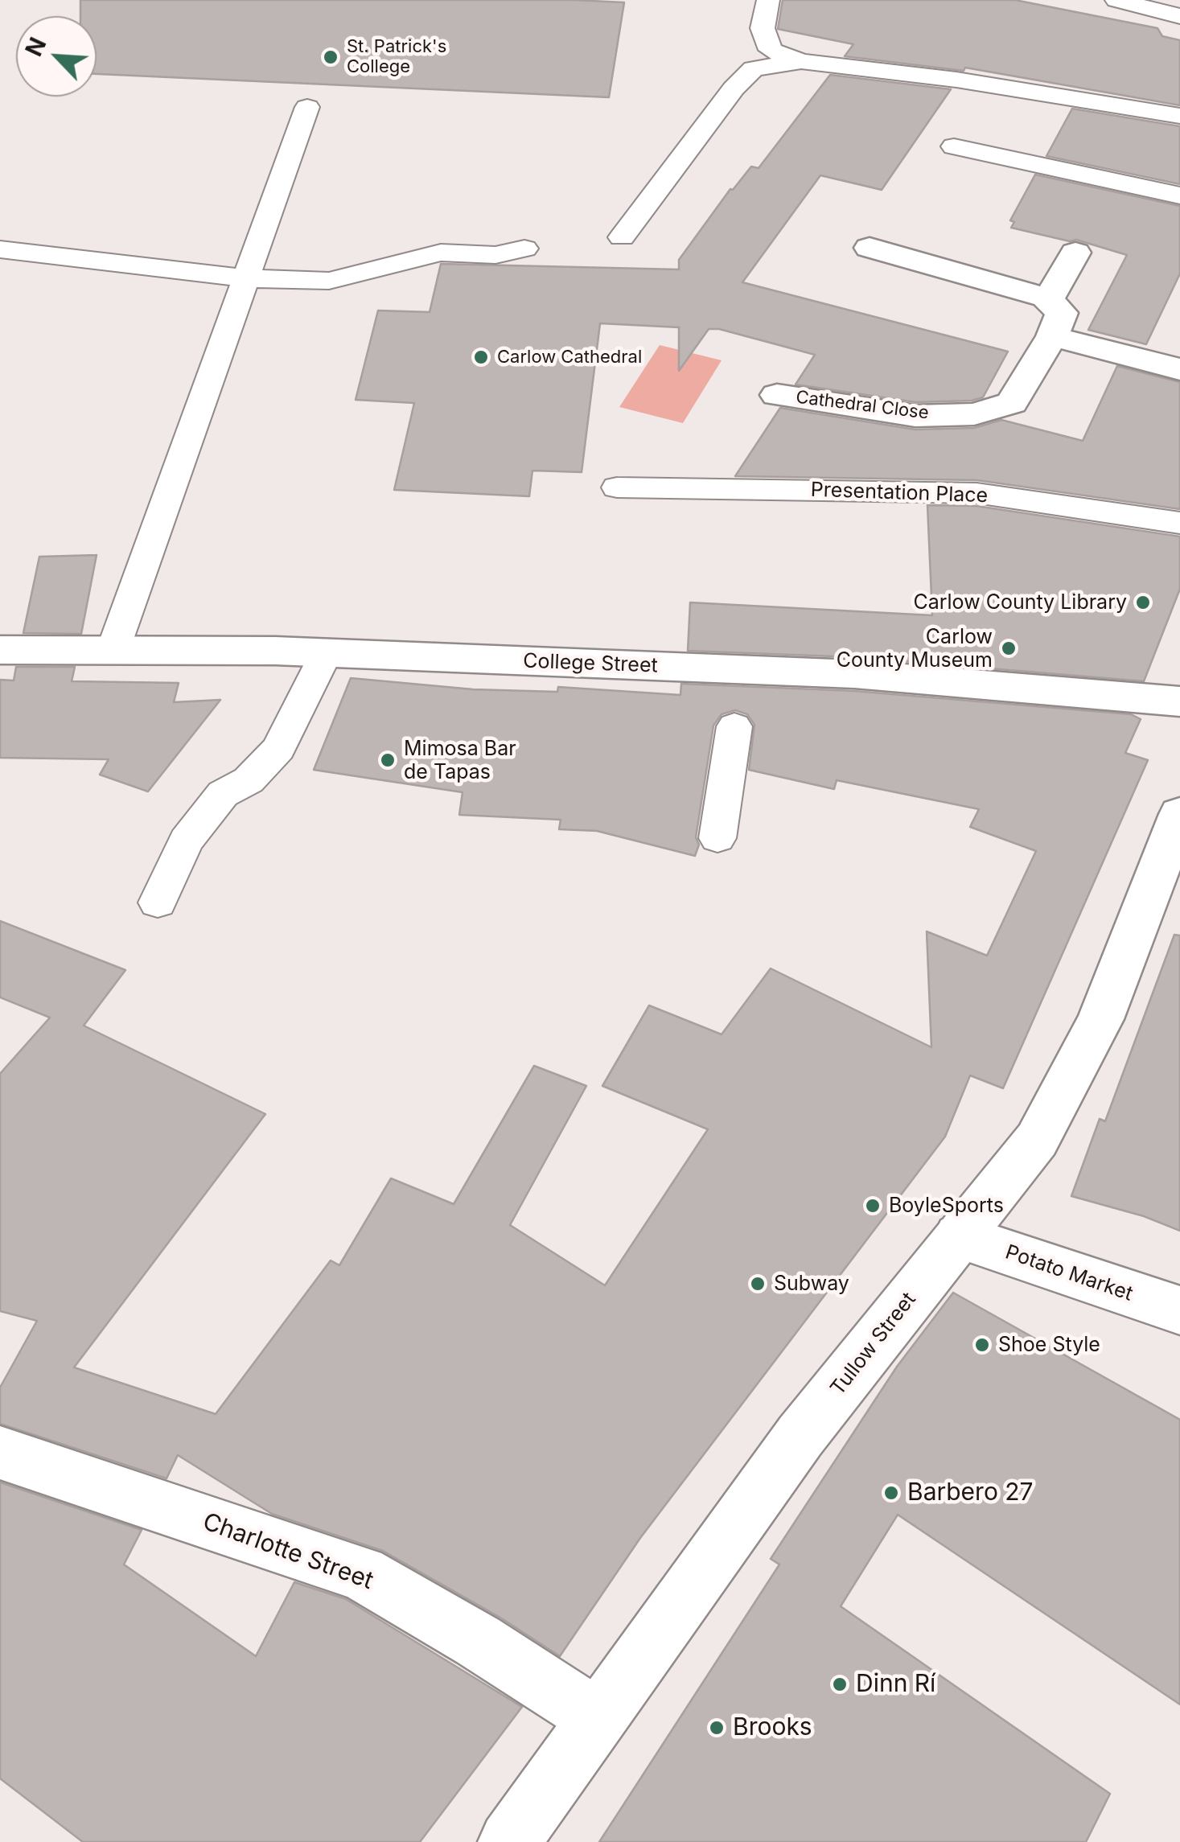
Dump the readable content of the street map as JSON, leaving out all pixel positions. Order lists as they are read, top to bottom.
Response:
{
  "streets": {
    "street": [
      "Cathedral Close",
      "College Street",
      "Potato Market",
      "Tullow Street",
      "Charlotte Street"
    ],
    "lane": ["Presentation Place"]
  },
  "crossings": [
    ["Potato Market", "Tullow Street"],
    ["Tullow Street", "Charlotte Street"]
  ],
  "places": [
    "St. Patrick's College",
    "Carlow Cathedral",
    "Carlow County Library",
    "Carlow County Museum",
    "Mimosa Bar de Tapas",
    "BoyleSports",
    "Subway",
    "Shoe Style",
    "Barbero 27",
    "Dinn Rí",
    "Brooks"
  ],
  "north": "top left"
}
